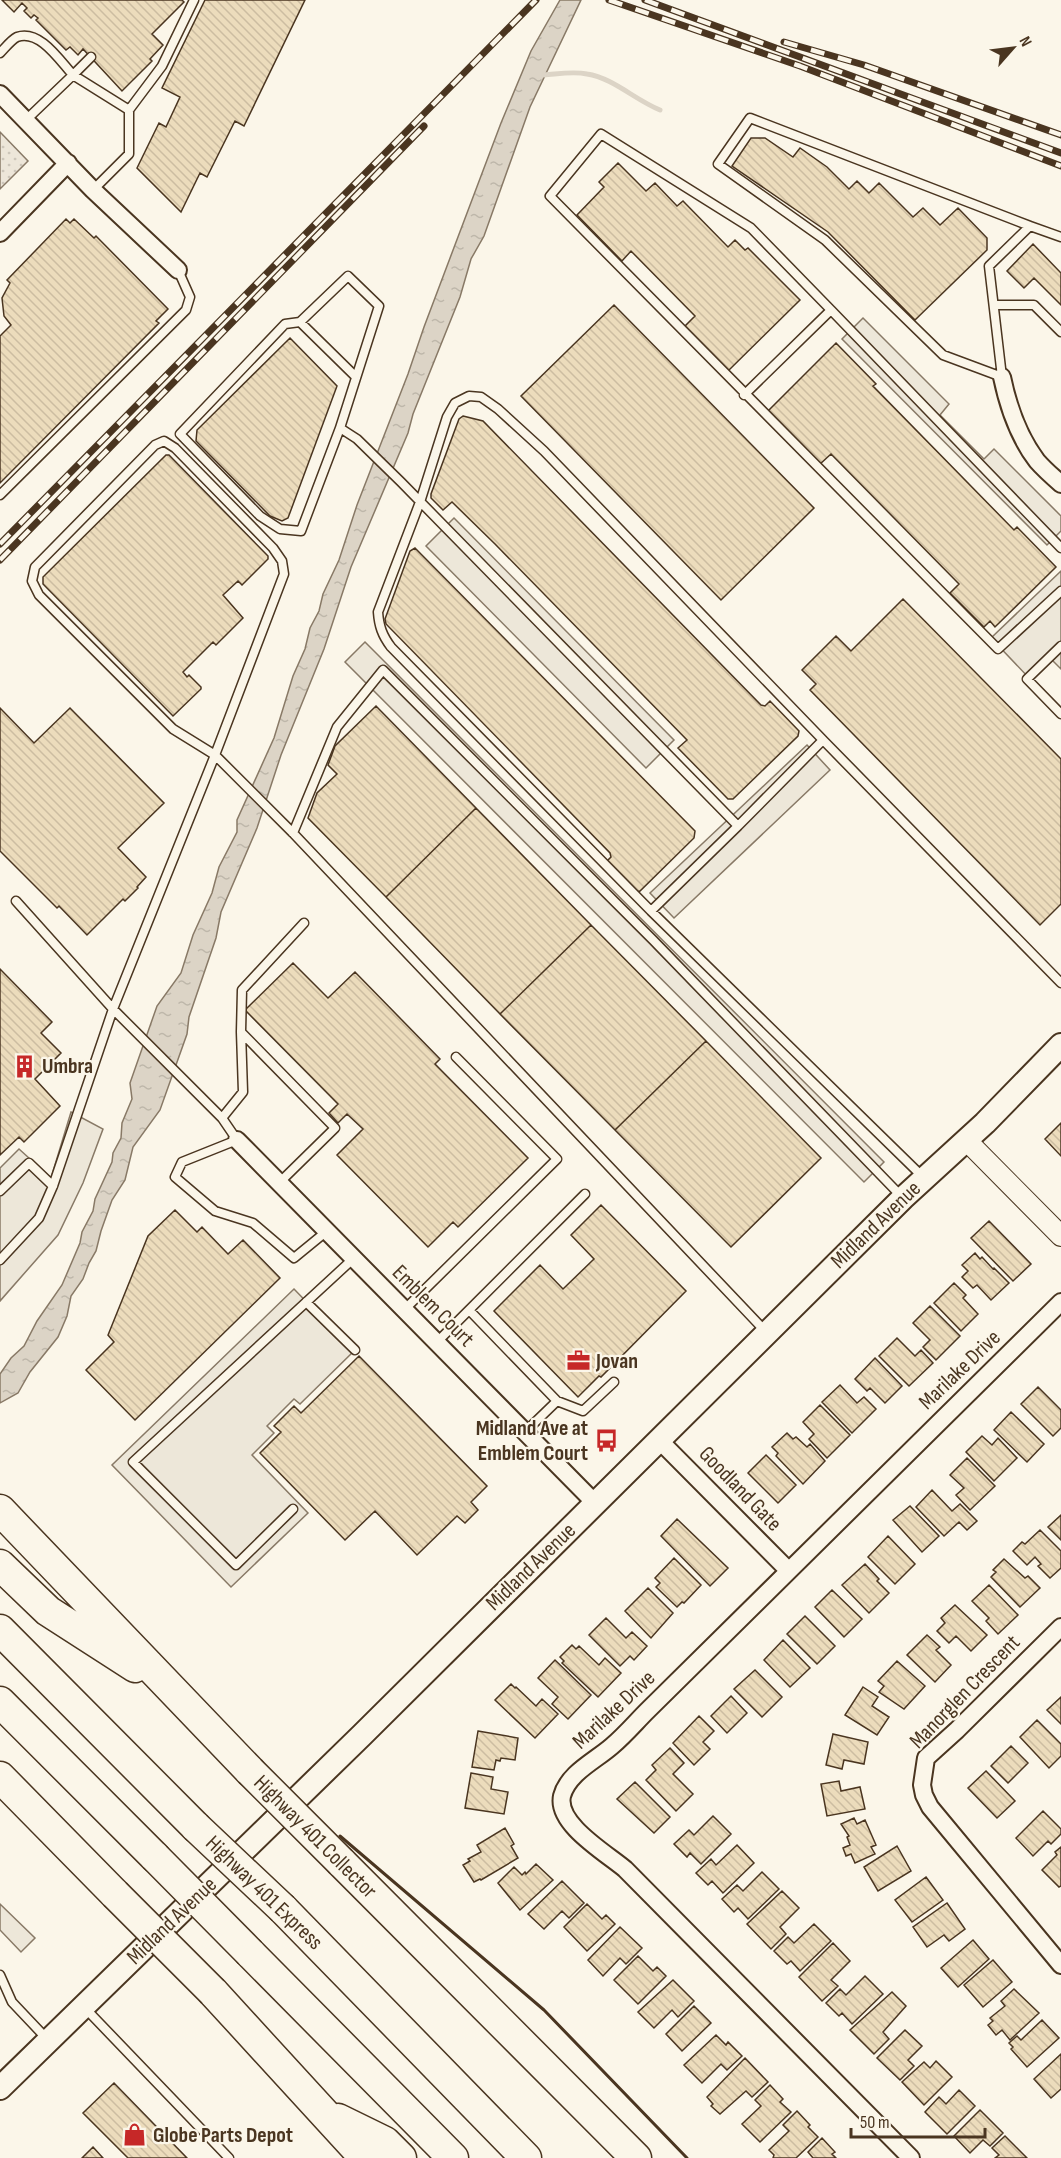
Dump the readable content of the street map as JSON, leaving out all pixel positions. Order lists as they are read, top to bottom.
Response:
{
  "streets": {
    "highway": ["Highway 401 Collector", "Highway 401 Express"],
    "main road": ["Midland Avenue"],
    "street": [
      "Emblem Court",
      "Marilake Drive",
      "Goodland Gate",
      "Manorglen Crescent"
    ]
  },
  "crossings": [
    ["Midland Avenue", "Emblem Court"],
    ["Midland Avenue", "Goodland Gate"],
    ["Marilake Drive", "Goodland Gate"]
  ],
  "places": {
    "building": ["Umbra"],
    "office": ["Jovan"],
    "bus stop": ["Midland Ave at Emblem Court"],
    "shop": ["Globe Parts Depot"]
  },
  "scale_bar": "50 m",
  "north": "top right"
}
